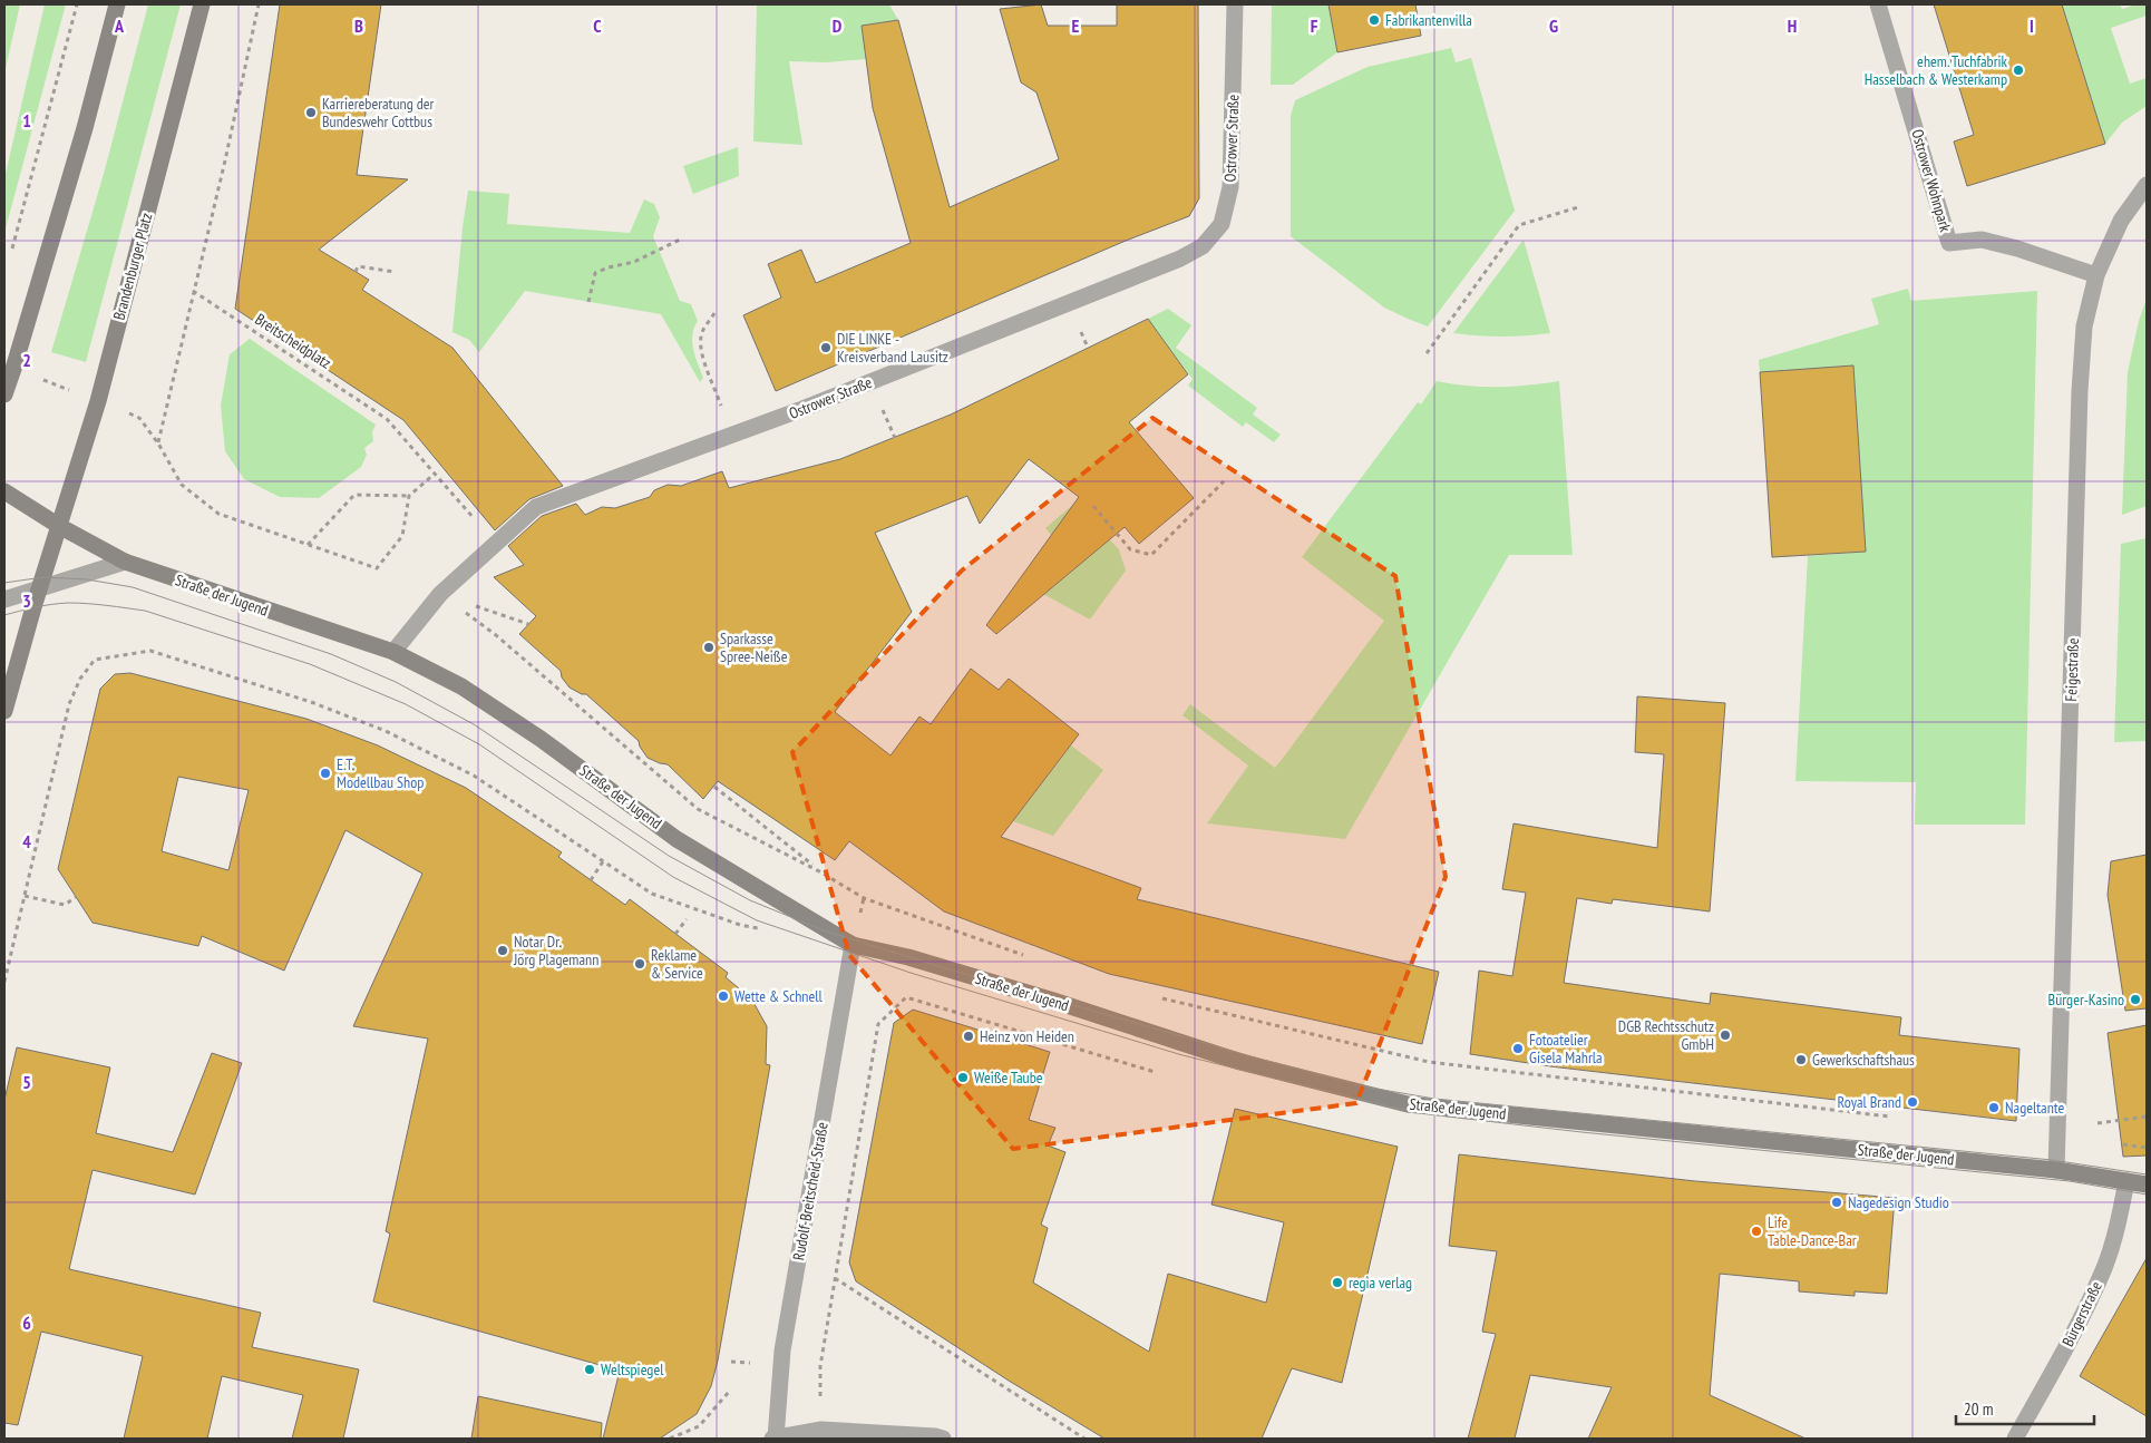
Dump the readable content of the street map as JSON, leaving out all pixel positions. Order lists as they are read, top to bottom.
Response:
{
  "streets": {
    "main road": ["Brandenburger Platz", "Straße der Jugend"],
    "street": [
      "Ostrower Straße",
      "Ostrower Wohnpark",
      "Feigestraße",
      "Rudolf-Breitscheid-Straße",
      "Bürgerstraße"
    ],
    "path": ["Breitscheidplatz"]
  },
  "crossings": [
    ["Ostrower Straße", "Straße der Jugend"],
    ["Ostrower Wohnpark", "Feigestraße"],
    ["Brandenburger Platz", "Straße der Jugend"],
    ["Straße der Jugend", "Feigestraße"],
    ["Straße der Jugend", "Rudolf-Breitscheid-Straße"],
    ["Straße der Jugend", "Bürgerstraße"]
  ],
  "places": [
    "Fabrikantenvilla",
    "ehem. Tuchfabrik Hasselbach & Westerkamp",
    "Karriereberatung der Bundeswehr Cottbus",
    "DIE LINKE - Kreisverband Lausitz",
    "Sparkasse Spree-Neiße",
    "E.T. Modellbau Shop",
    "Notar Dr. Jörg Plagemann",
    "Reklame & Service",
    "Wette & Schnell",
    "Bürger-Kasino",
    "DGB Rechtsschutz GmbH",
    "Heinz von Heiden",
    "Fotoatelier Gisela Mahrla",
    "Gewerkschaftshaus",
    "Weiße Taube",
    "Royal Brand",
    "Nageltante",
    "Nagedesign Studio",
    "Life Table-Dance-Bar",
    "regia verlag",
    "Weltspiegel"
  ],
  "scale_bar": "20 m",
  "grid": {
    "columns": [
      "A",
      "B",
      "C",
      "D",
      "E",
      "F",
      "G",
      "H",
      "I"
    ],
    "rows": [
      "1",
      "2",
      "3",
      "4",
      "5",
      "6"
    ]
  }
}
